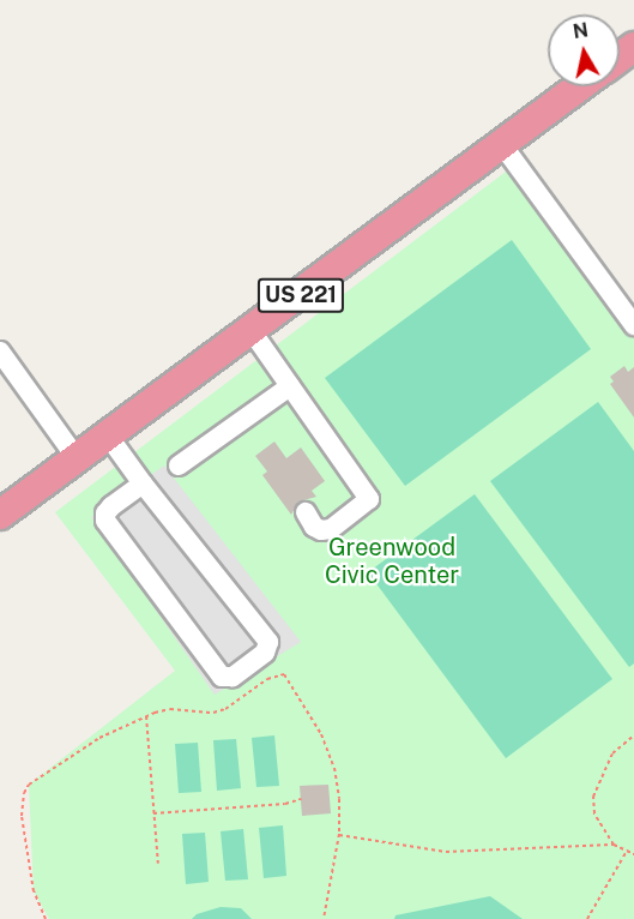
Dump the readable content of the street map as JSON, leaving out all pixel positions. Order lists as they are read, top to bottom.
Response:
{
  "streets": {
    "highway": ["US 221"]
  },
  "parks": ["Greenwood Civic Center"],
  "north": "top"
}
